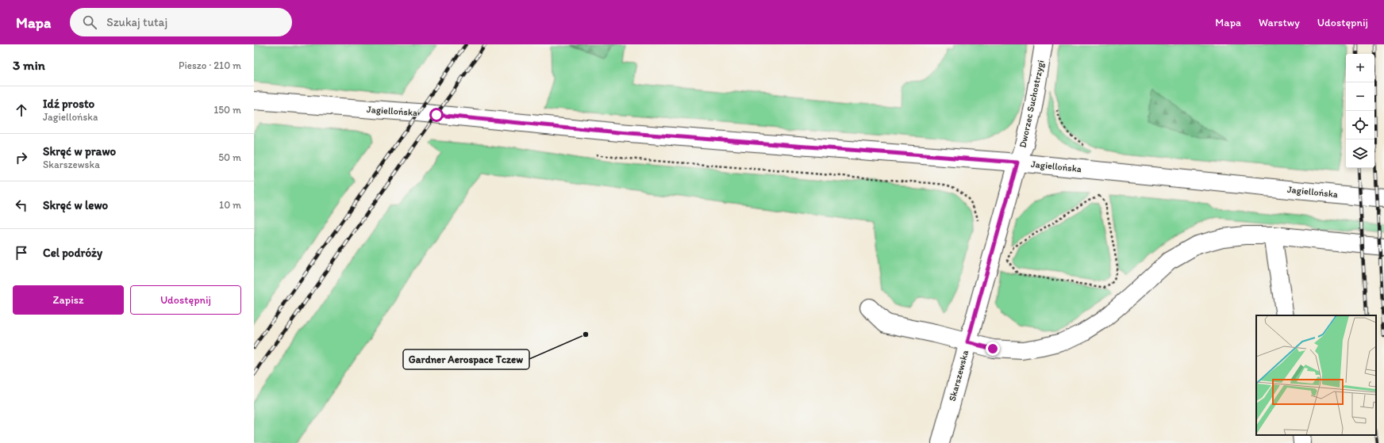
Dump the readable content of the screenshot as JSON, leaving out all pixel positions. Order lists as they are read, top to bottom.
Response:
{
  "streets": {
    "main road": ["Dworzec Suchostrzygi", "Jagiellońska", "Skarszewska"]
  },
  "crossings": [
    ["Dworzec Suchostrzygi", "Jagiellońska"],
    ["Dworzec Suchostrzygi", "Skarszewska"],
    ["Jagiellońska", "Skarszewska"]
  ],
  "places": ["Gardner Aerospace Tczew"],
  "page": {
    "header": "Mapa",
    "search": "Szukaj tutaj",
    "nav": ["Mapa", "Warstwy", "Udostępnij"],
    "heading": ["3 min", "Pieszo · 210 m"],
    "map_buttons": ["+", "−"],
    "list": [
      ["Idź prosto", "Jagiellońska", "150 m"],
      ["Skręć w prawo", "Skarszewska", "50 m"],
      ["Skręć w lewo", "10 m"],
      "Cel podróży"
    ],
    "buttons": ["Zapisz", "Udostępnij"]
  }
}
